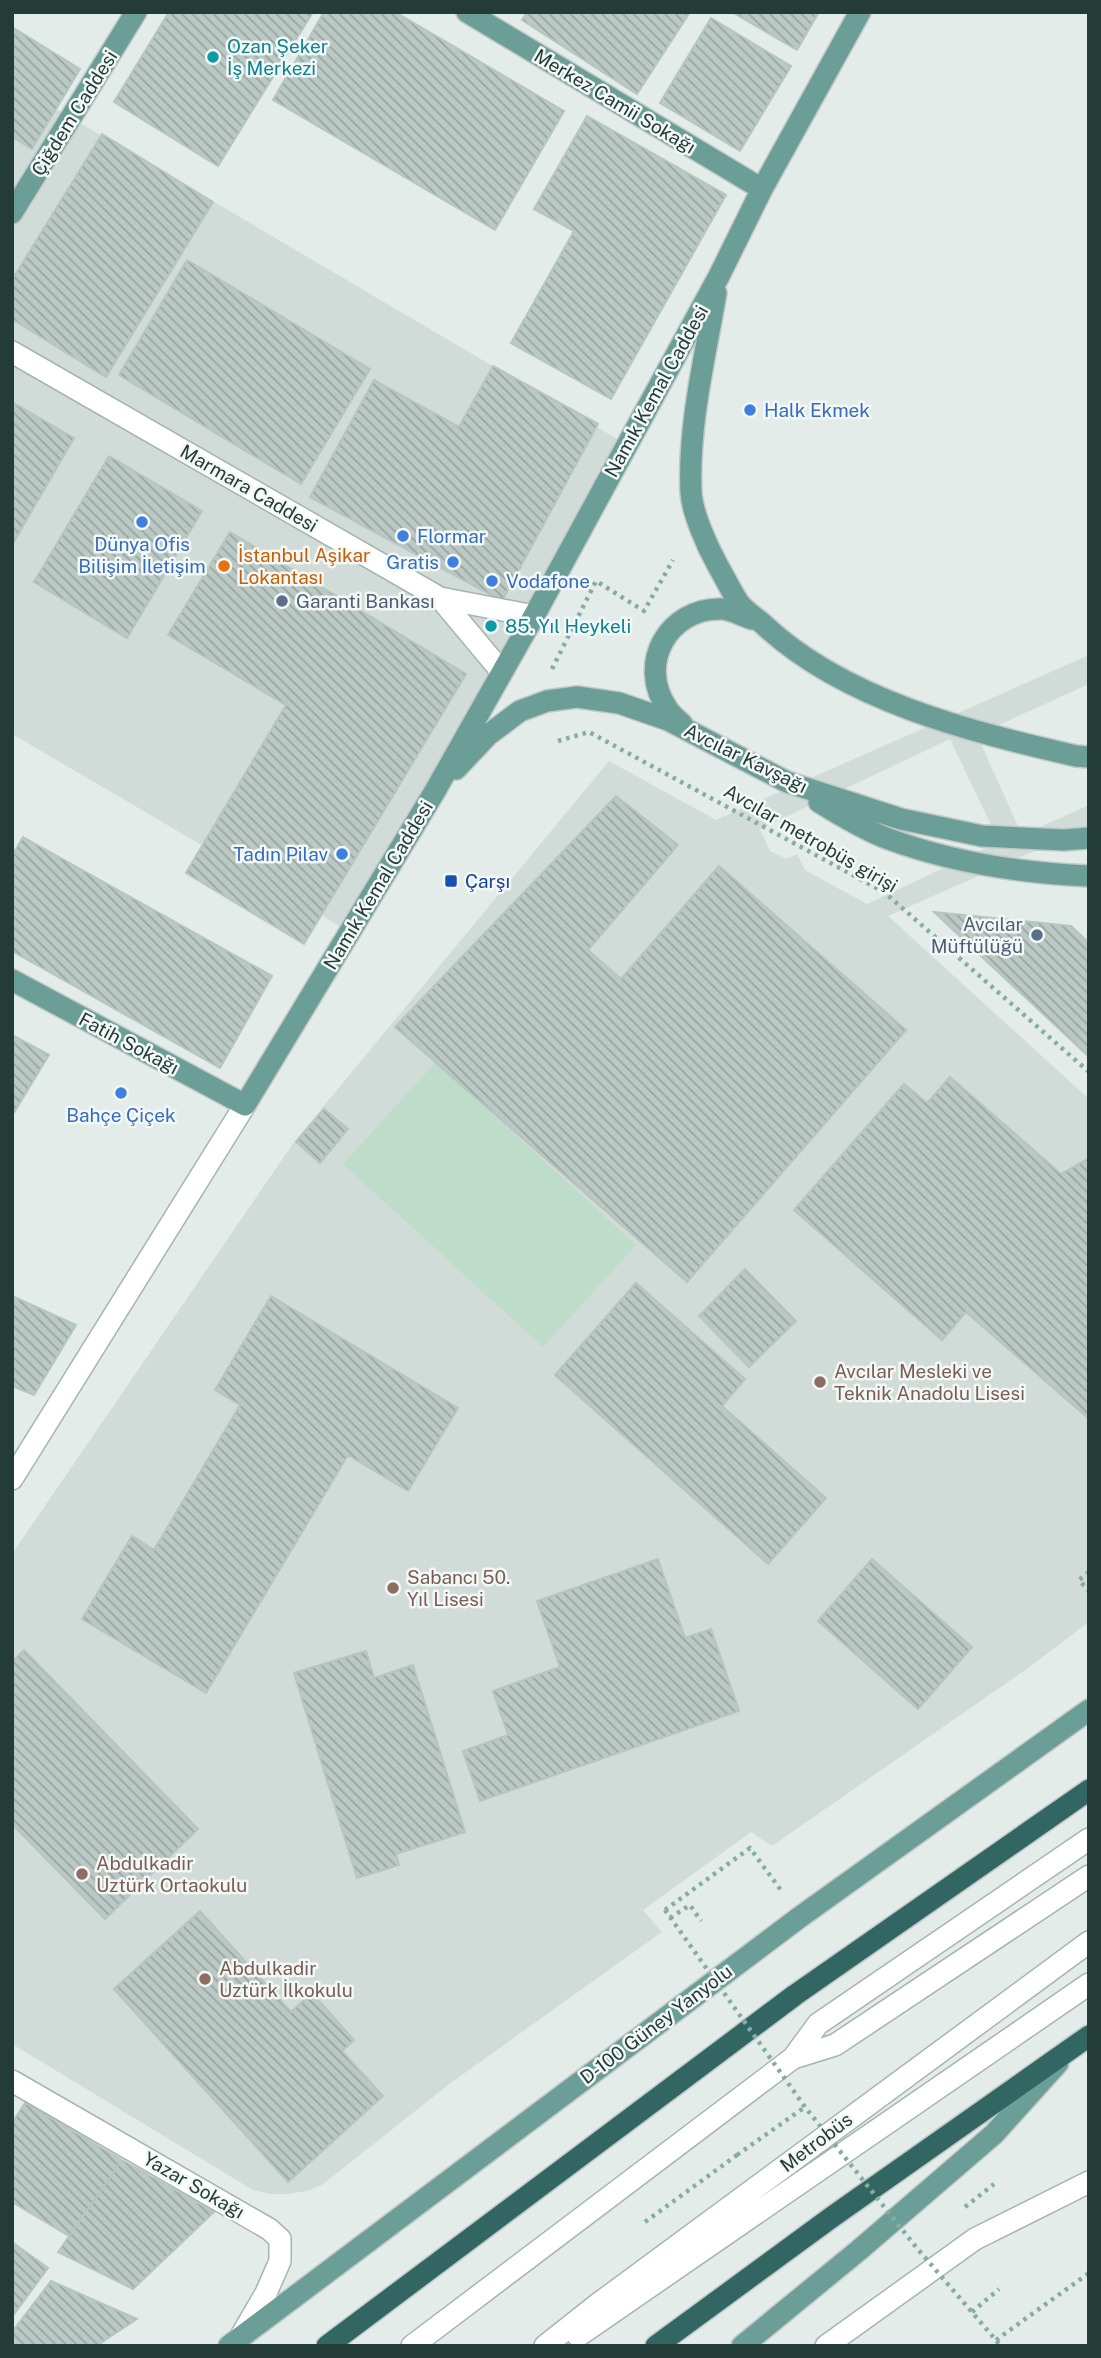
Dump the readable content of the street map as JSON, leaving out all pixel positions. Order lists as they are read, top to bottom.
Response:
{
  "streets": {
    "main road": [
      "Merkez Camii Sokağı",
      "Çiğdem Caddesi",
      "Namık Kemal Caddesi",
      "Avcılar Kavşağı",
      "Fatih Sokağı",
      "D-100 Güney Yanyolu"
    ],
    "street": ["Marmara Caddesi", "Metrobüs", "Yazar Sokağı"],
    "path": ["Avcılar metrobüs girişi"]
  },
  "crossings": [
    ["Merkez Camii Sokağı", "Namık Kemal Caddesi"],
    ["Namık Kemal Caddesi", "Marmara Caddesi"],
    ["Namık Kemal Caddesi", "Avcılar Kavşağı"],
    ["Namık Kemal Caddesi", "Fatih Sokağı"],
    ["D-100 Güney Yanyolu", "Yazar Sokağı"]
  ],
  "places": {
    "other": [
      "Ozan Şeker İş Merkezi",
      "Halk Ekmek",
      "Dünya Ofis Bilişim İletişim",
      "Flormar",
      "Gratis",
      "İstanbul Aşikar Lokantası",
      "Vodafone",
      "Garanti Bankası",
      "85. Yıl Heykeli",
      "Tadın Pilav",
      "Avcılar Müftülüğü",
      "Bahçe Çiçek",
      "Avcılar Mesleki ve Teknik Anadolu Lisesi",
      "Sabancı 50. Yıl Lisesi",
      "Abdulkadir Uztürk Ortaokulu",
      "Abdulkadir Uztürk İlkokulu"
    ],
    "transit": ["Çarşı"]
  }
}
